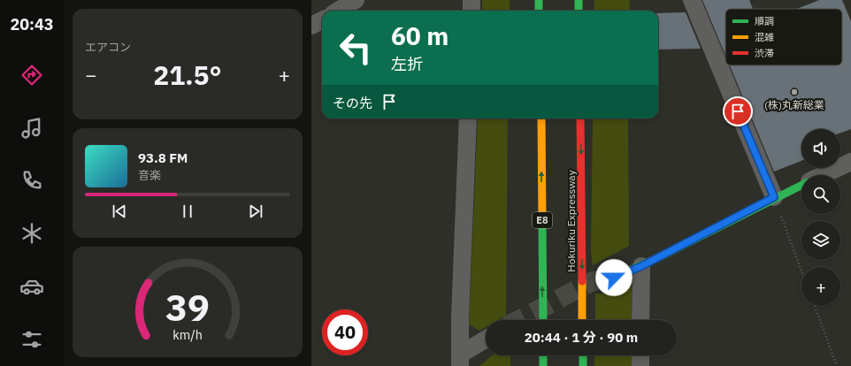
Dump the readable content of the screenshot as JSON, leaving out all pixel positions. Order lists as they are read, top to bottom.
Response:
{
  "streets": {
    "main road": ["E8", "Hokuriku Expressway"]
  },
  "places": ["(株)丸新総業"],
  "legend": ["順調", "混雑", "渋滞"],
  "page": {
    "tabs": "20:43",
    "tile": "エアコン",
    "turn": ["60 m", "左折"],
    "heat": ["−", "21.5°", "+"],
    "then": "その先",
    "map_buttons": "+",
    "song": ["93.8 FM", "音楽"],
    "limit": "40",
    "trip": "20:44 · 1 分 · 90 m",
    "gauge": ["39", "km/h"]
  }
}
